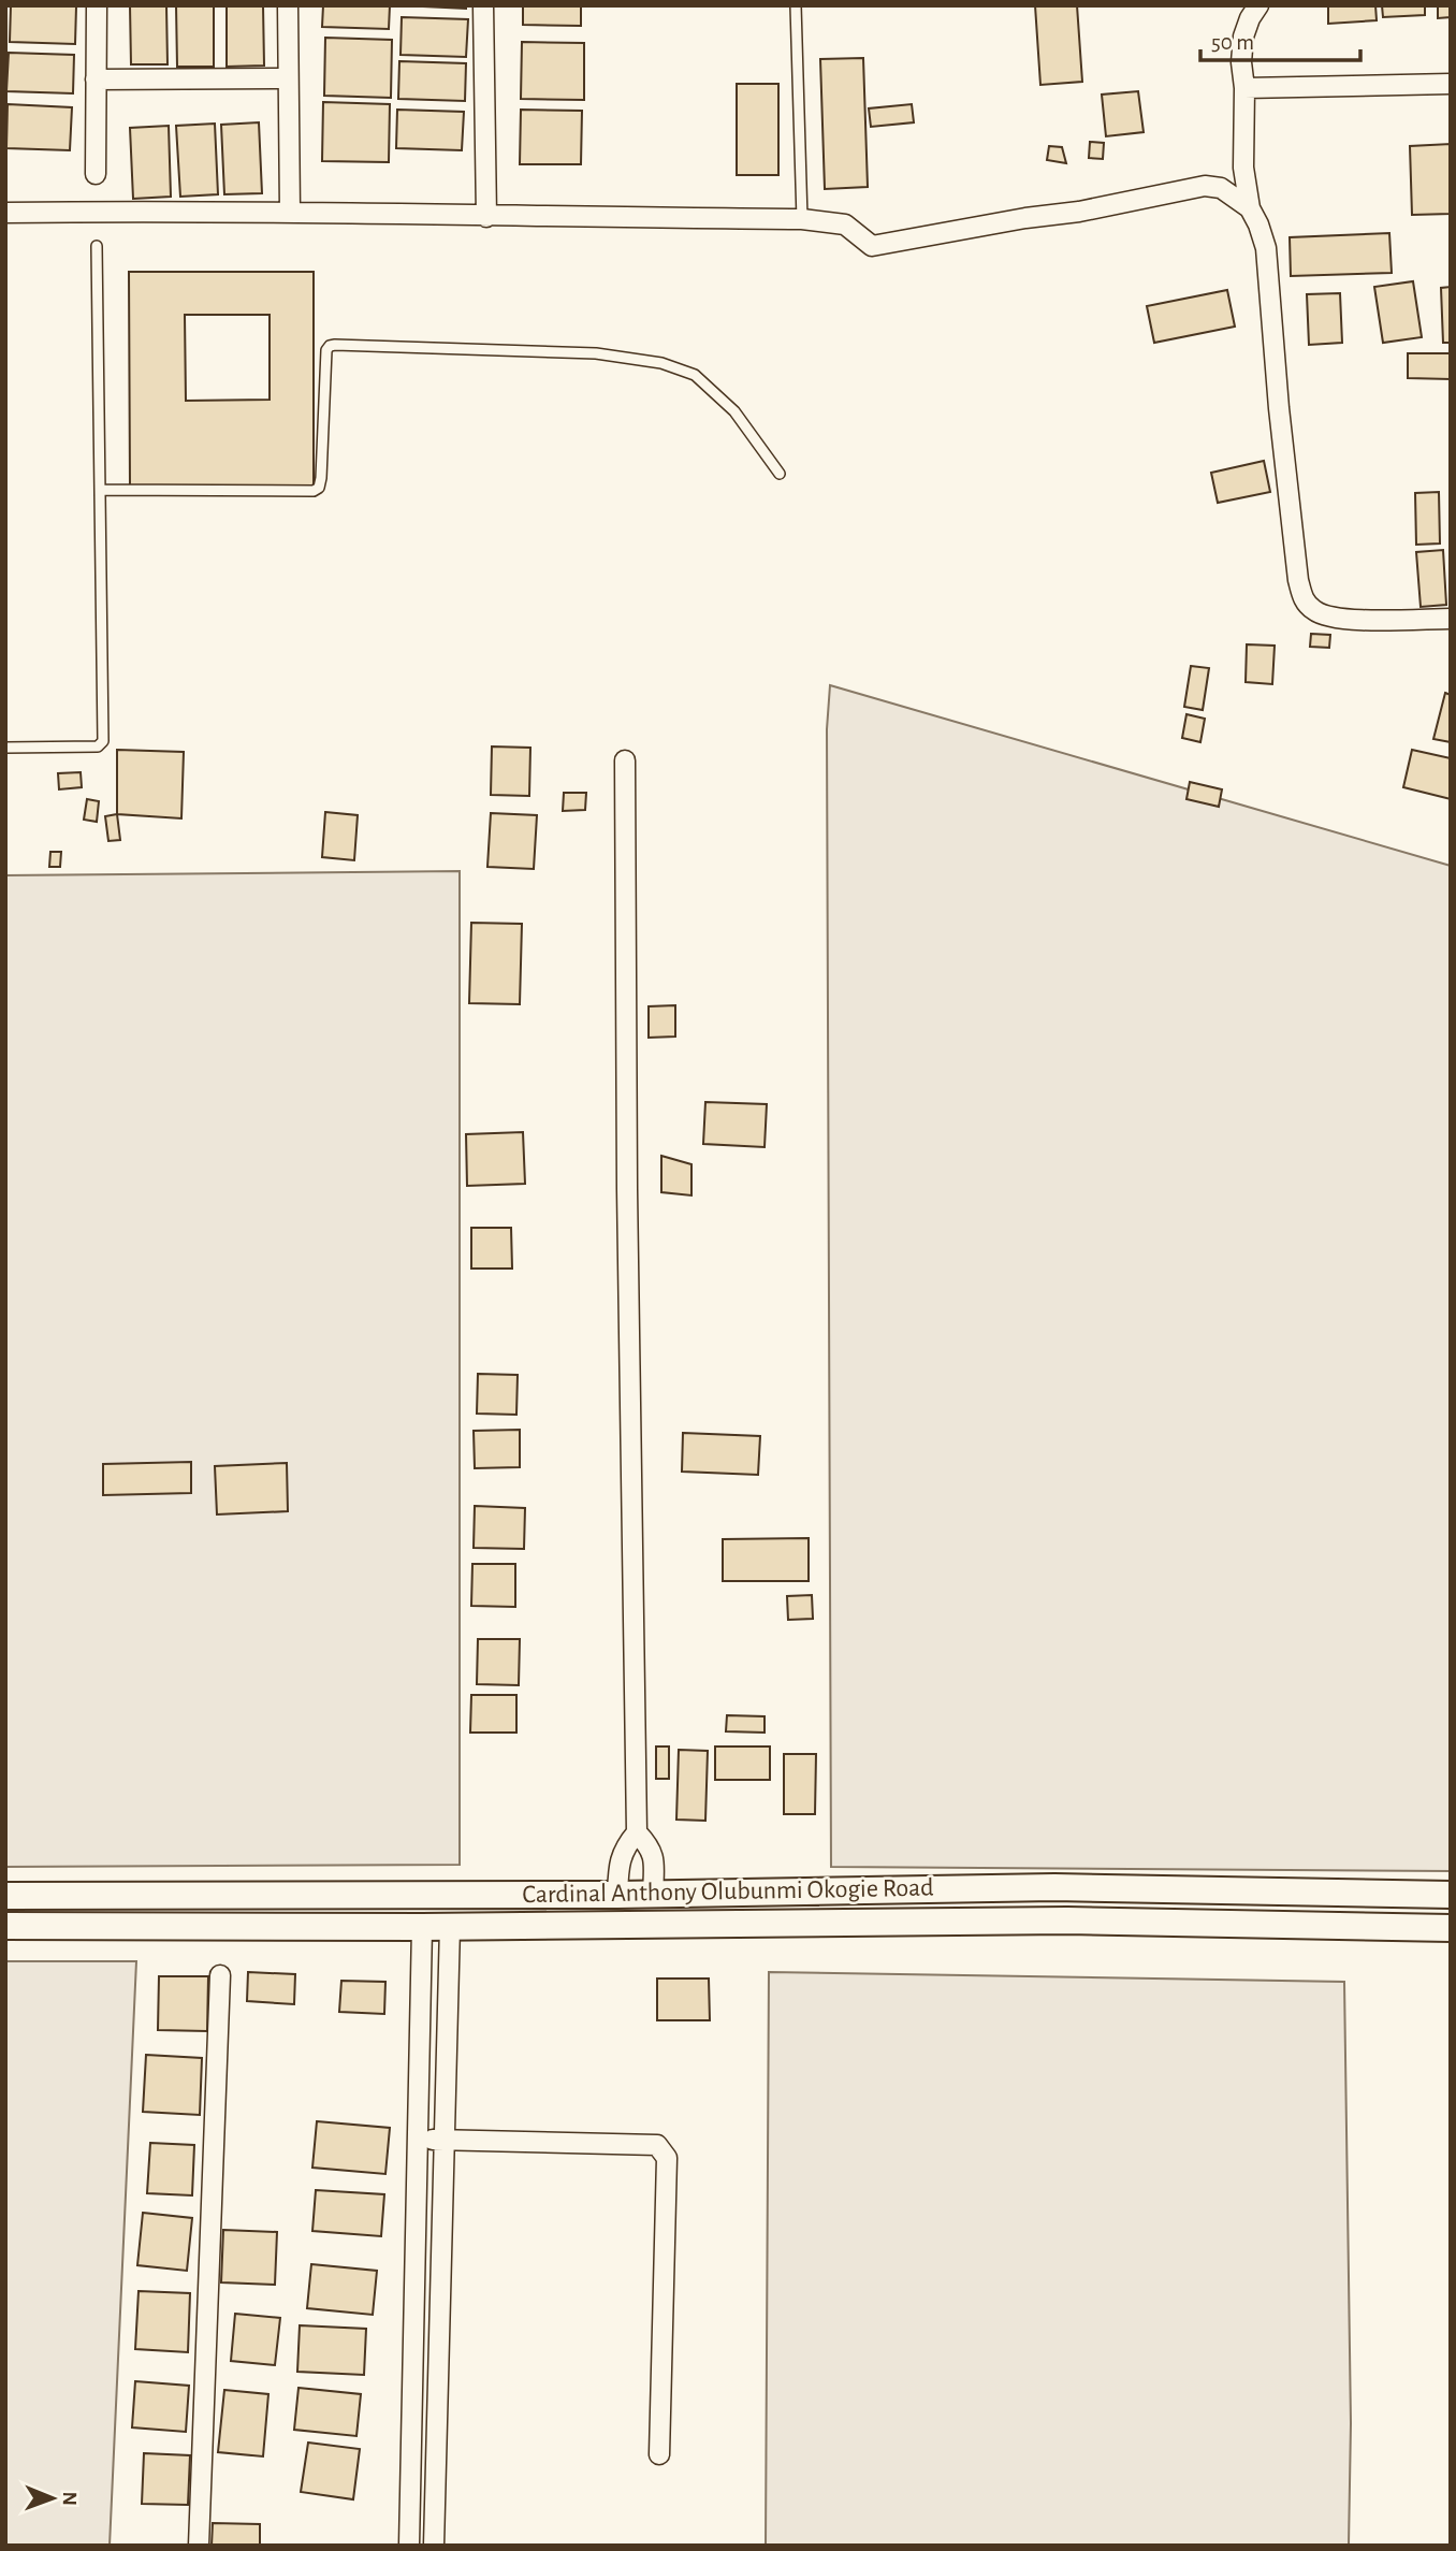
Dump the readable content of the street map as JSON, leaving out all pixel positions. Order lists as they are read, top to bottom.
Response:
{
  "streets": {
    "street": ["Cardinal Anthony Olubunmi Okogie Road"]
  },
  "scale_bar": "50 m",
  "north": "right"
}
